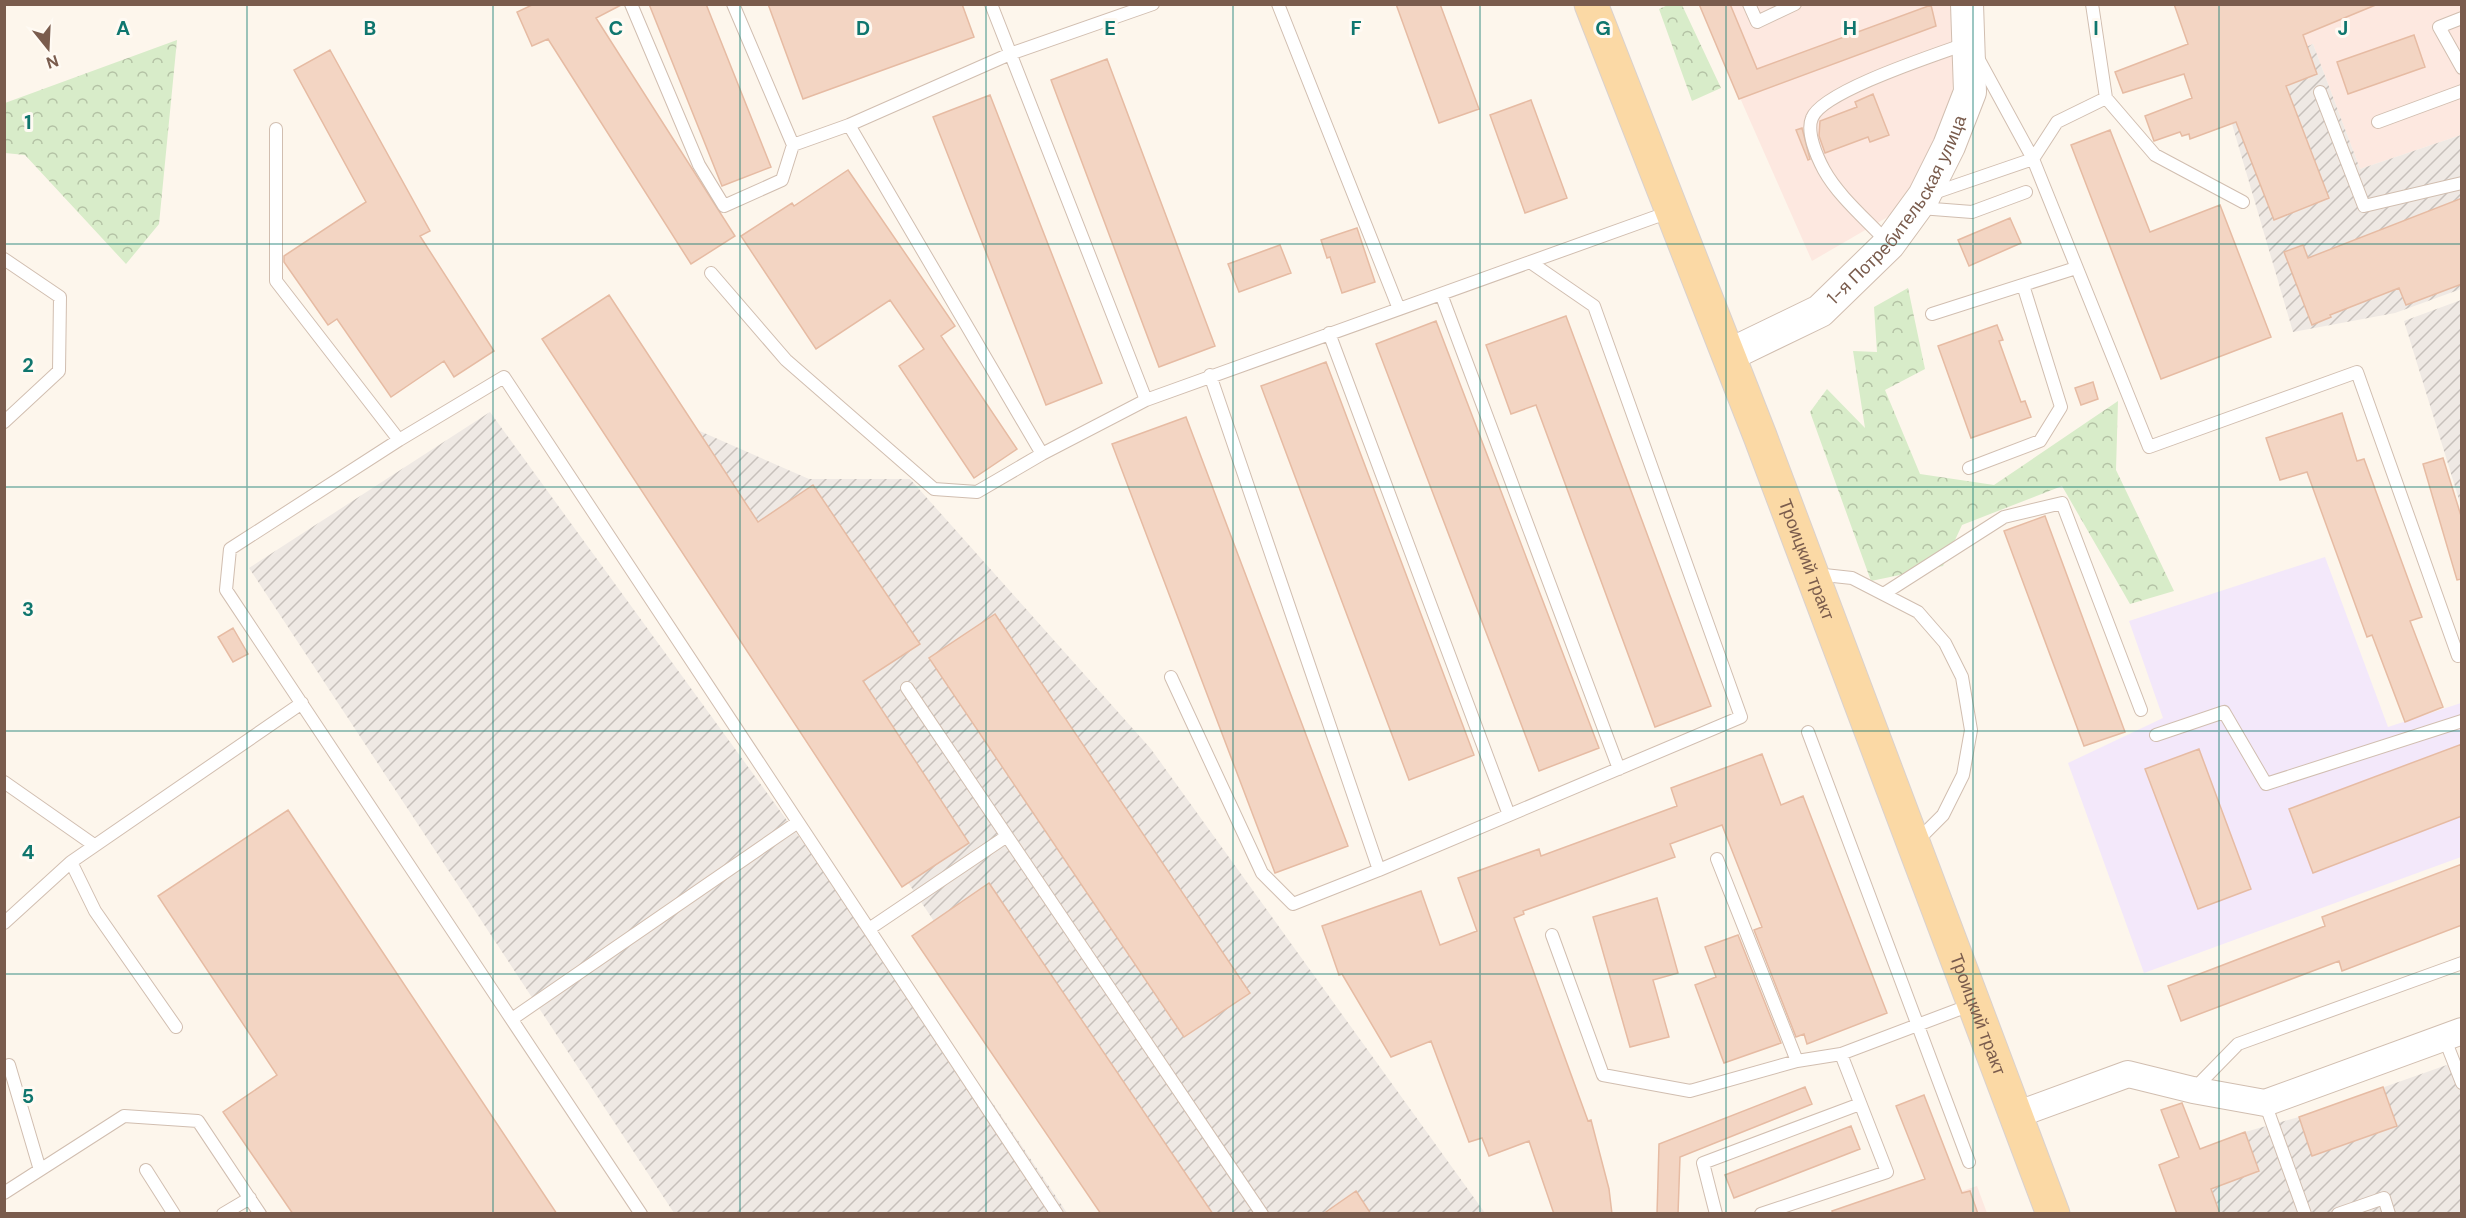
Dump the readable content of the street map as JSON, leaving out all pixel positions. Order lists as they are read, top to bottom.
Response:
{
  "streets": {
    "main road": ["Троицкий тракт"],
    "street": ["1-я Потребительская улица"]
  },
  "crossings": [
    ["1-я Потребительская улица", "Троицкий тракт"]
  ],
  "north": "bottom",
  "grid": {
    "columns": [
      "A",
      "B",
      "C",
      "D",
      "E",
      "F",
      "G",
      "H",
      "I",
      "J"
    ],
    "rows": [
      "1",
      "2",
      "3",
      "4",
      "5"
    ]
  }
}
